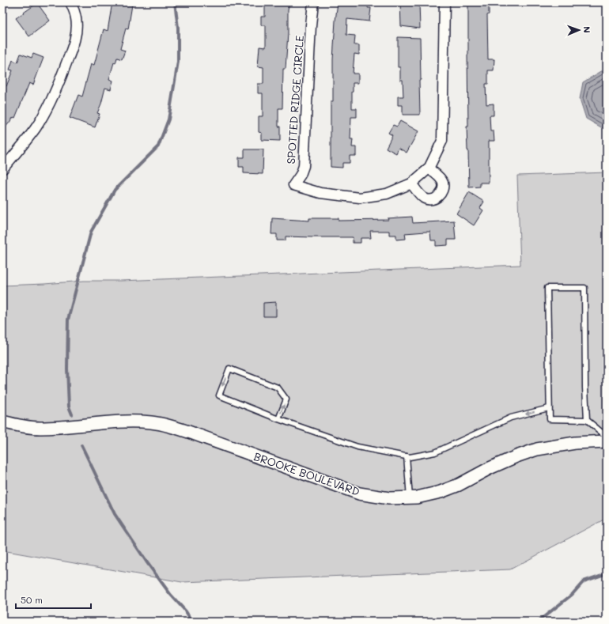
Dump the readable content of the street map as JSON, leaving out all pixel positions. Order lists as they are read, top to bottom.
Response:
{
  "streets": {
    "street": ["SPOTTED RIDGE CIRCLE", "BROOKE BOULEVARD"]
  },
  "scale_bar": "50 m",
  "north": "right"
}
